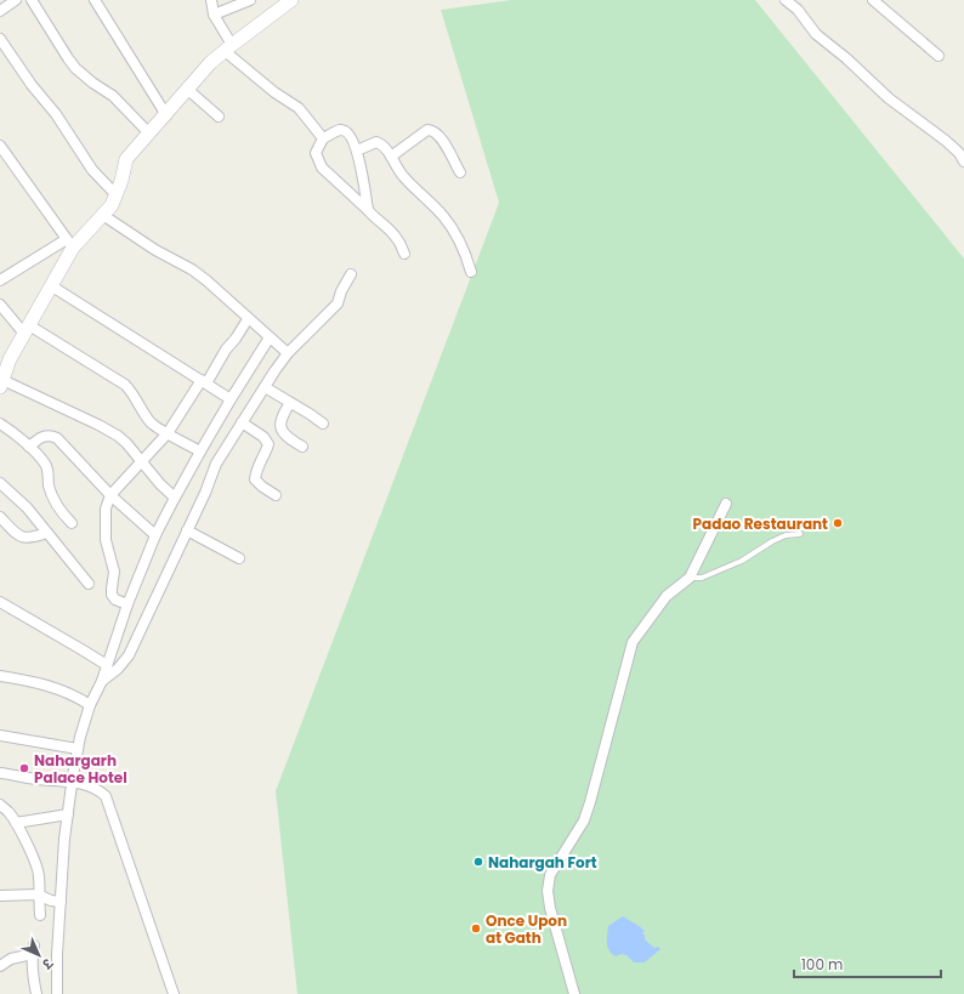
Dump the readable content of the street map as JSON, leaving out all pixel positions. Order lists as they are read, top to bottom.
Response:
{
  "places": [
    "Padao Restaurant",
    "Nahargarh Palace Hotel",
    "Nahargah Fort",
    "Once Upon at Gath"
  ],
  "scale_bar": "100 m",
  "north": "bottom right"
}
